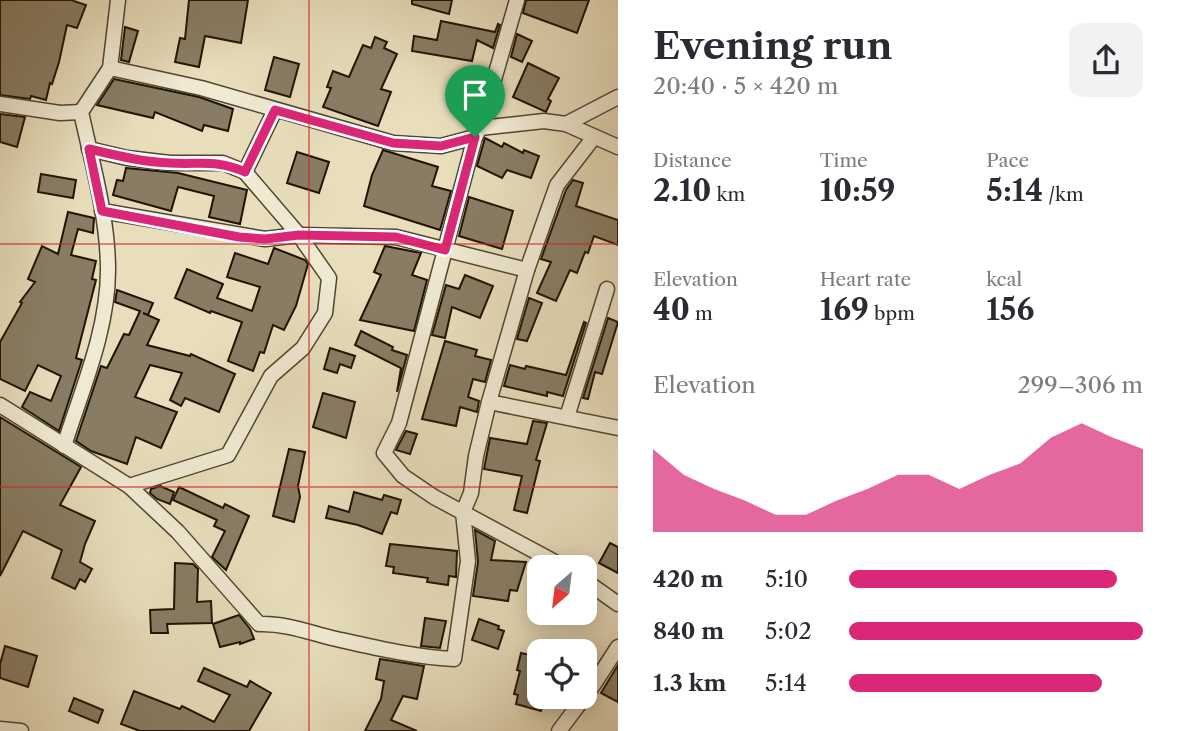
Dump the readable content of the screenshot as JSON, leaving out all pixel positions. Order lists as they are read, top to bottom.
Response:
{
  "north": "bottom left",
  "page": {
    "heading": ["Evening run", "20:40 · 5 × 420 m"],
    "stats": [
      ["Distance", "2.10 km"],
      ["Time", "10:59"],
      ["Pace", "5:14 /km"],
      ["Elevation", "40 m"],
      ["Heart rate", "169 bpm"],
      ["kcal", "156"]
    ],
    "chart": ["Elevation", "299–306 m"],
    "list": [
      {
        "name": "420 m",
        "note": "5:10"
      },
      {
        "name": "840 m",
        "note": "5:02"
      },
      {
        "name": "1.3 km",
        "note": "5:14"
      }
    ]
  }
}
